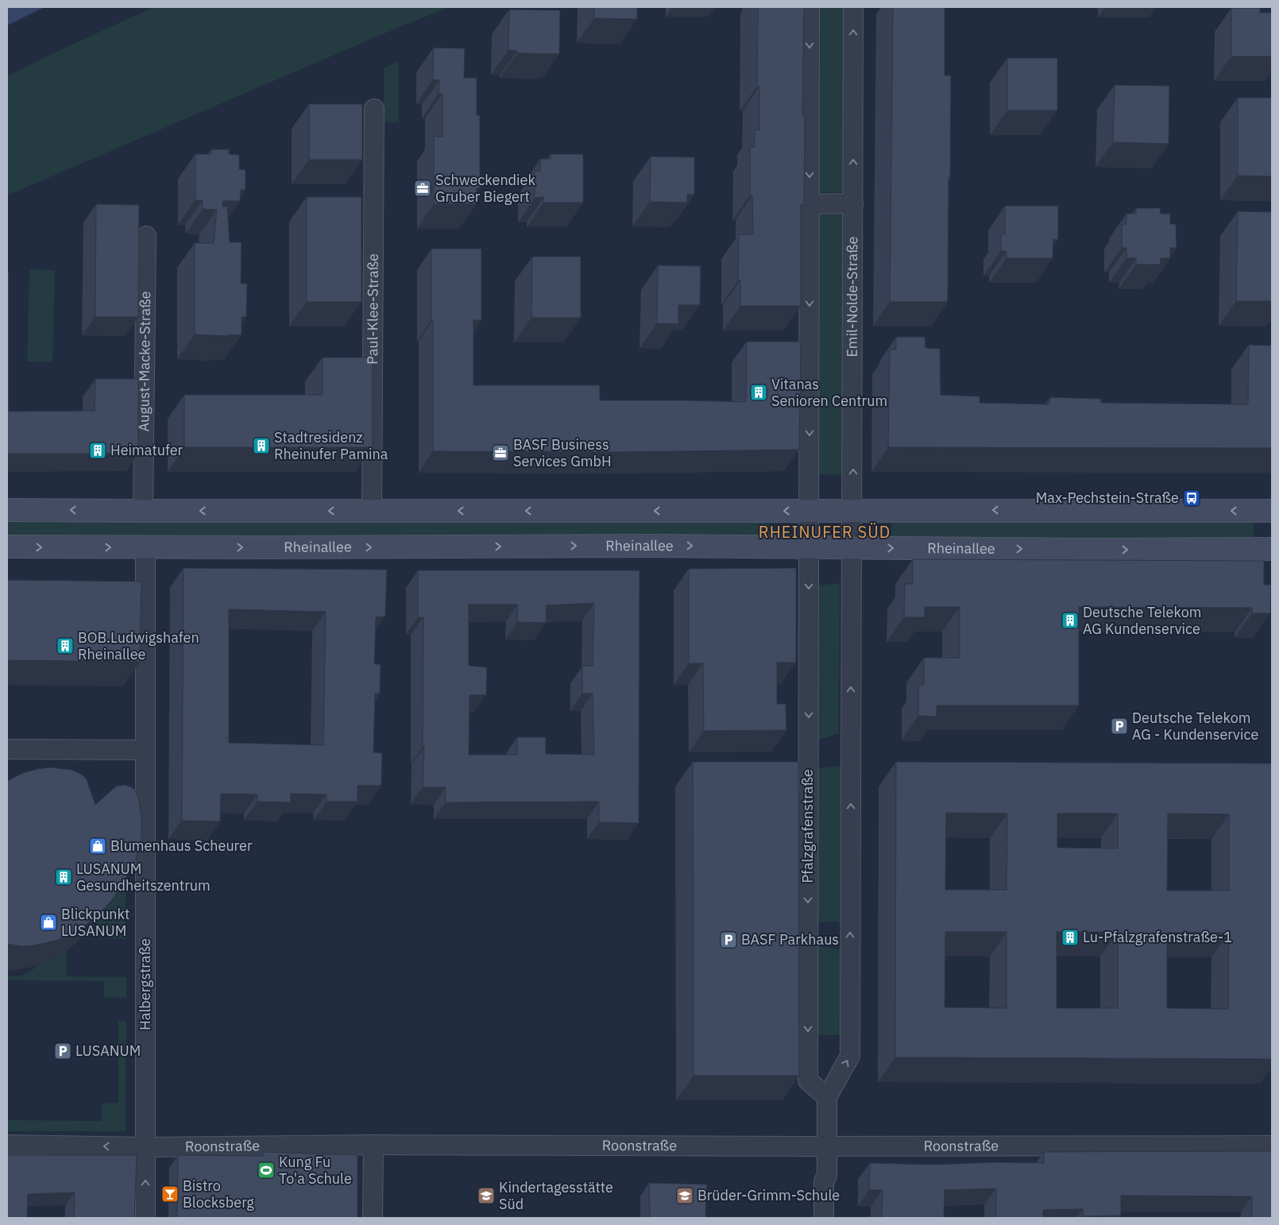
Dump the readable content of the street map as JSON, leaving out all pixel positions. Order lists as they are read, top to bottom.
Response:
{
  "streets": {
    "street": [
      "Emil-Nolde-Straße",
      "Paul-Klee-Straße",
      "August-Macke-Straße",
      "Rheinallee",
      "Pfalzgrafenstraße",
      "Halbergstraße",
      "Roonstraße"
    ]
  },
  "crossings": [
    ["Emil-Nolde-Straße", "Rheinallee"],
    ["Rheinallee", "Pfalzgrafenstraße"],
    ["Rheinallee", "Halbergstraße"],
    ["Halbergstraße", "Roonstraße"]
  ],
  "districts": ["RHEINUFER SÜD"],
  "places": {
    "office": ["Schweckendiek Gruber Biegert", "BASF Business Services GmbH"],
    "building": [
      "Vitanas Senioren Centrum",
      "Stadtresidenz Rheinufer Pamina",
      "Heimatufer",
      "Deutsche Telekom AG Kundenservice",
      "BOB.Ludwigshafen Rheinallee",
      "LUSANUM Gesundheitszentrum",
      "Lu-Pfalzgrafenstraße-1"
    ],
    "bus stop": ["Max-Pechstein-Straße"],
    "parking": ["Deutsche Telekom AG - Kundenservice", "BASF Parkhaus", "LUSANUM"],
    "shop": ["Blumenhaus Scheurer", "Blickpunkt LUSANUM"],
    "sports": ["Kung Fu To'a Schule"],
    "bar": ["Bistro Blocksberg"],
    "school or university": ["Kindertagesstätte Süd", "Brüder-Grimm-Schule"]
  }
}
